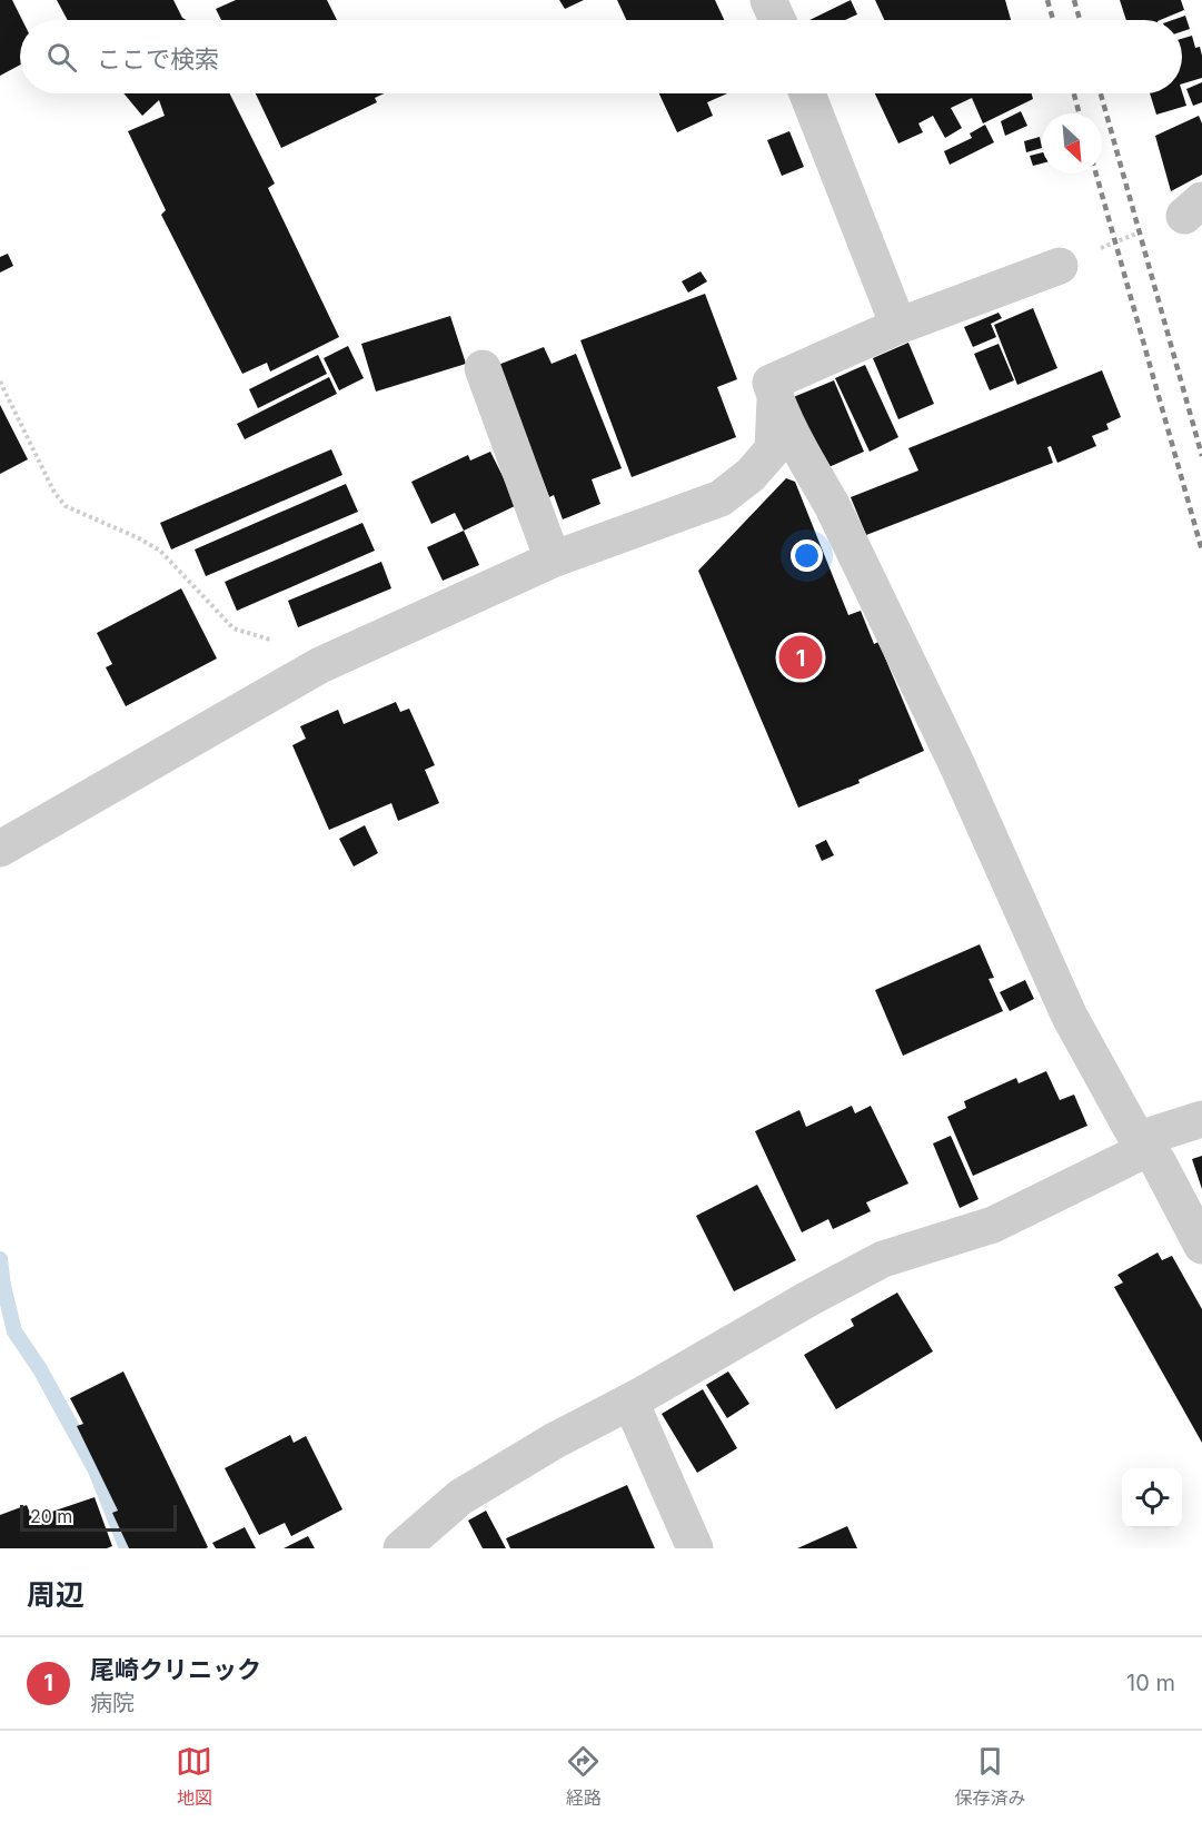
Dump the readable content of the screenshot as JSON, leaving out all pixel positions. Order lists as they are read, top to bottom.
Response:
{
  "scale_bar": "20 m",
  "north": "bottom right",
  "page": {
    "search": "ここで検索",
    "pins": "1",
    "scale": "20 m",
    "heading": "周辺",
    "list": [
      {
        "mark": "1",
        "name": "尾崎クリニック",
        "note": "病院",
        "value": "10 m"
      }
    ],
    "nav": ["地図", "経路", "保存済み"]
  }
}
